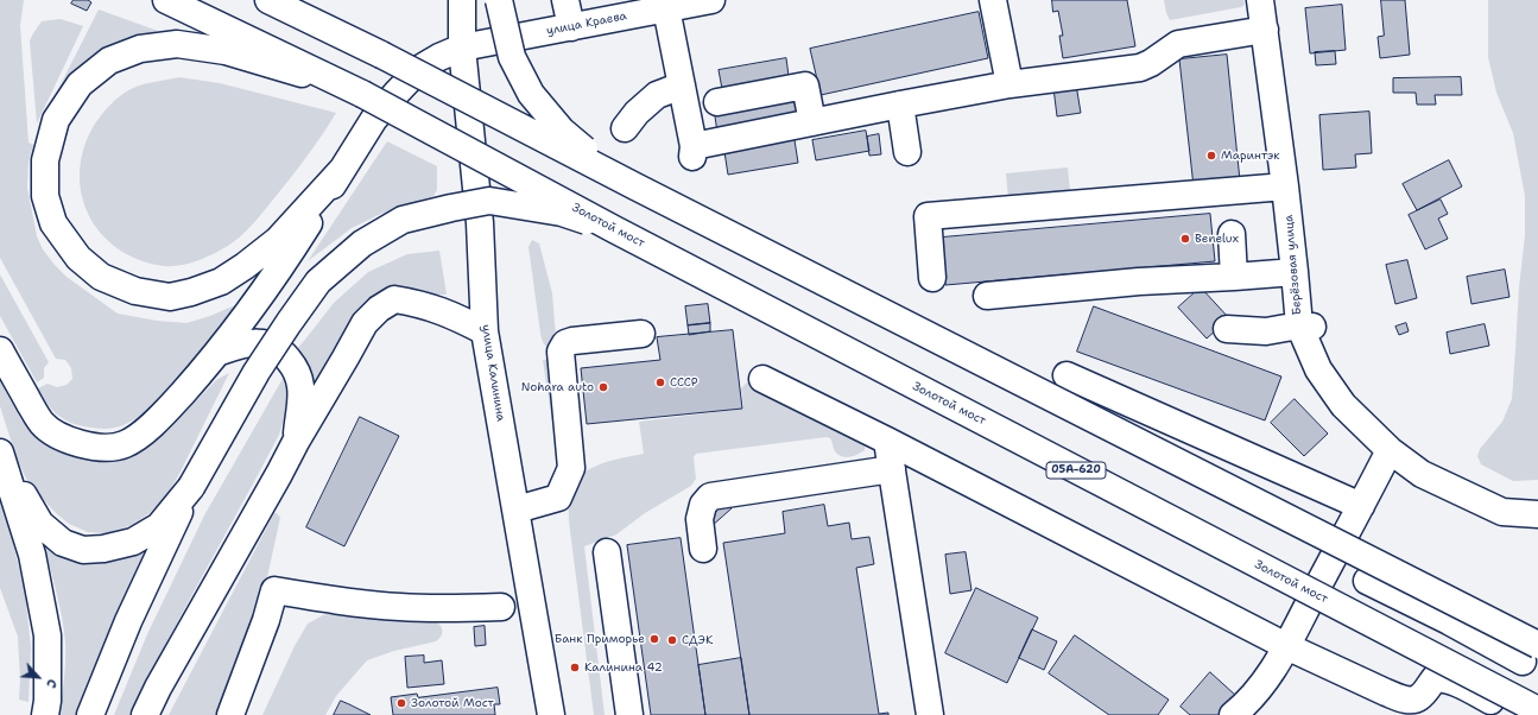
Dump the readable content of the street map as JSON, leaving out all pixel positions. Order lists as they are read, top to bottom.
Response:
{
  "streets": {
    "main road": [
      "улица Краева",
      "Золотой мост",
      "Берёзовая улица",
      "улица Калинина",
      "05А-620"
    ]
  },
  "crossings": [
    ["улица Краева", "улица Калинина"]
  ],
  "places": [
    "Маринтэк",
    "Benelux",
    "СССР",
    "Nohara auto",
    "Банк Приморье",
    "СДЭК",
    "Калинина 42",
    "Золотой Мост"
  ],
  "north": "bottom right"
}
